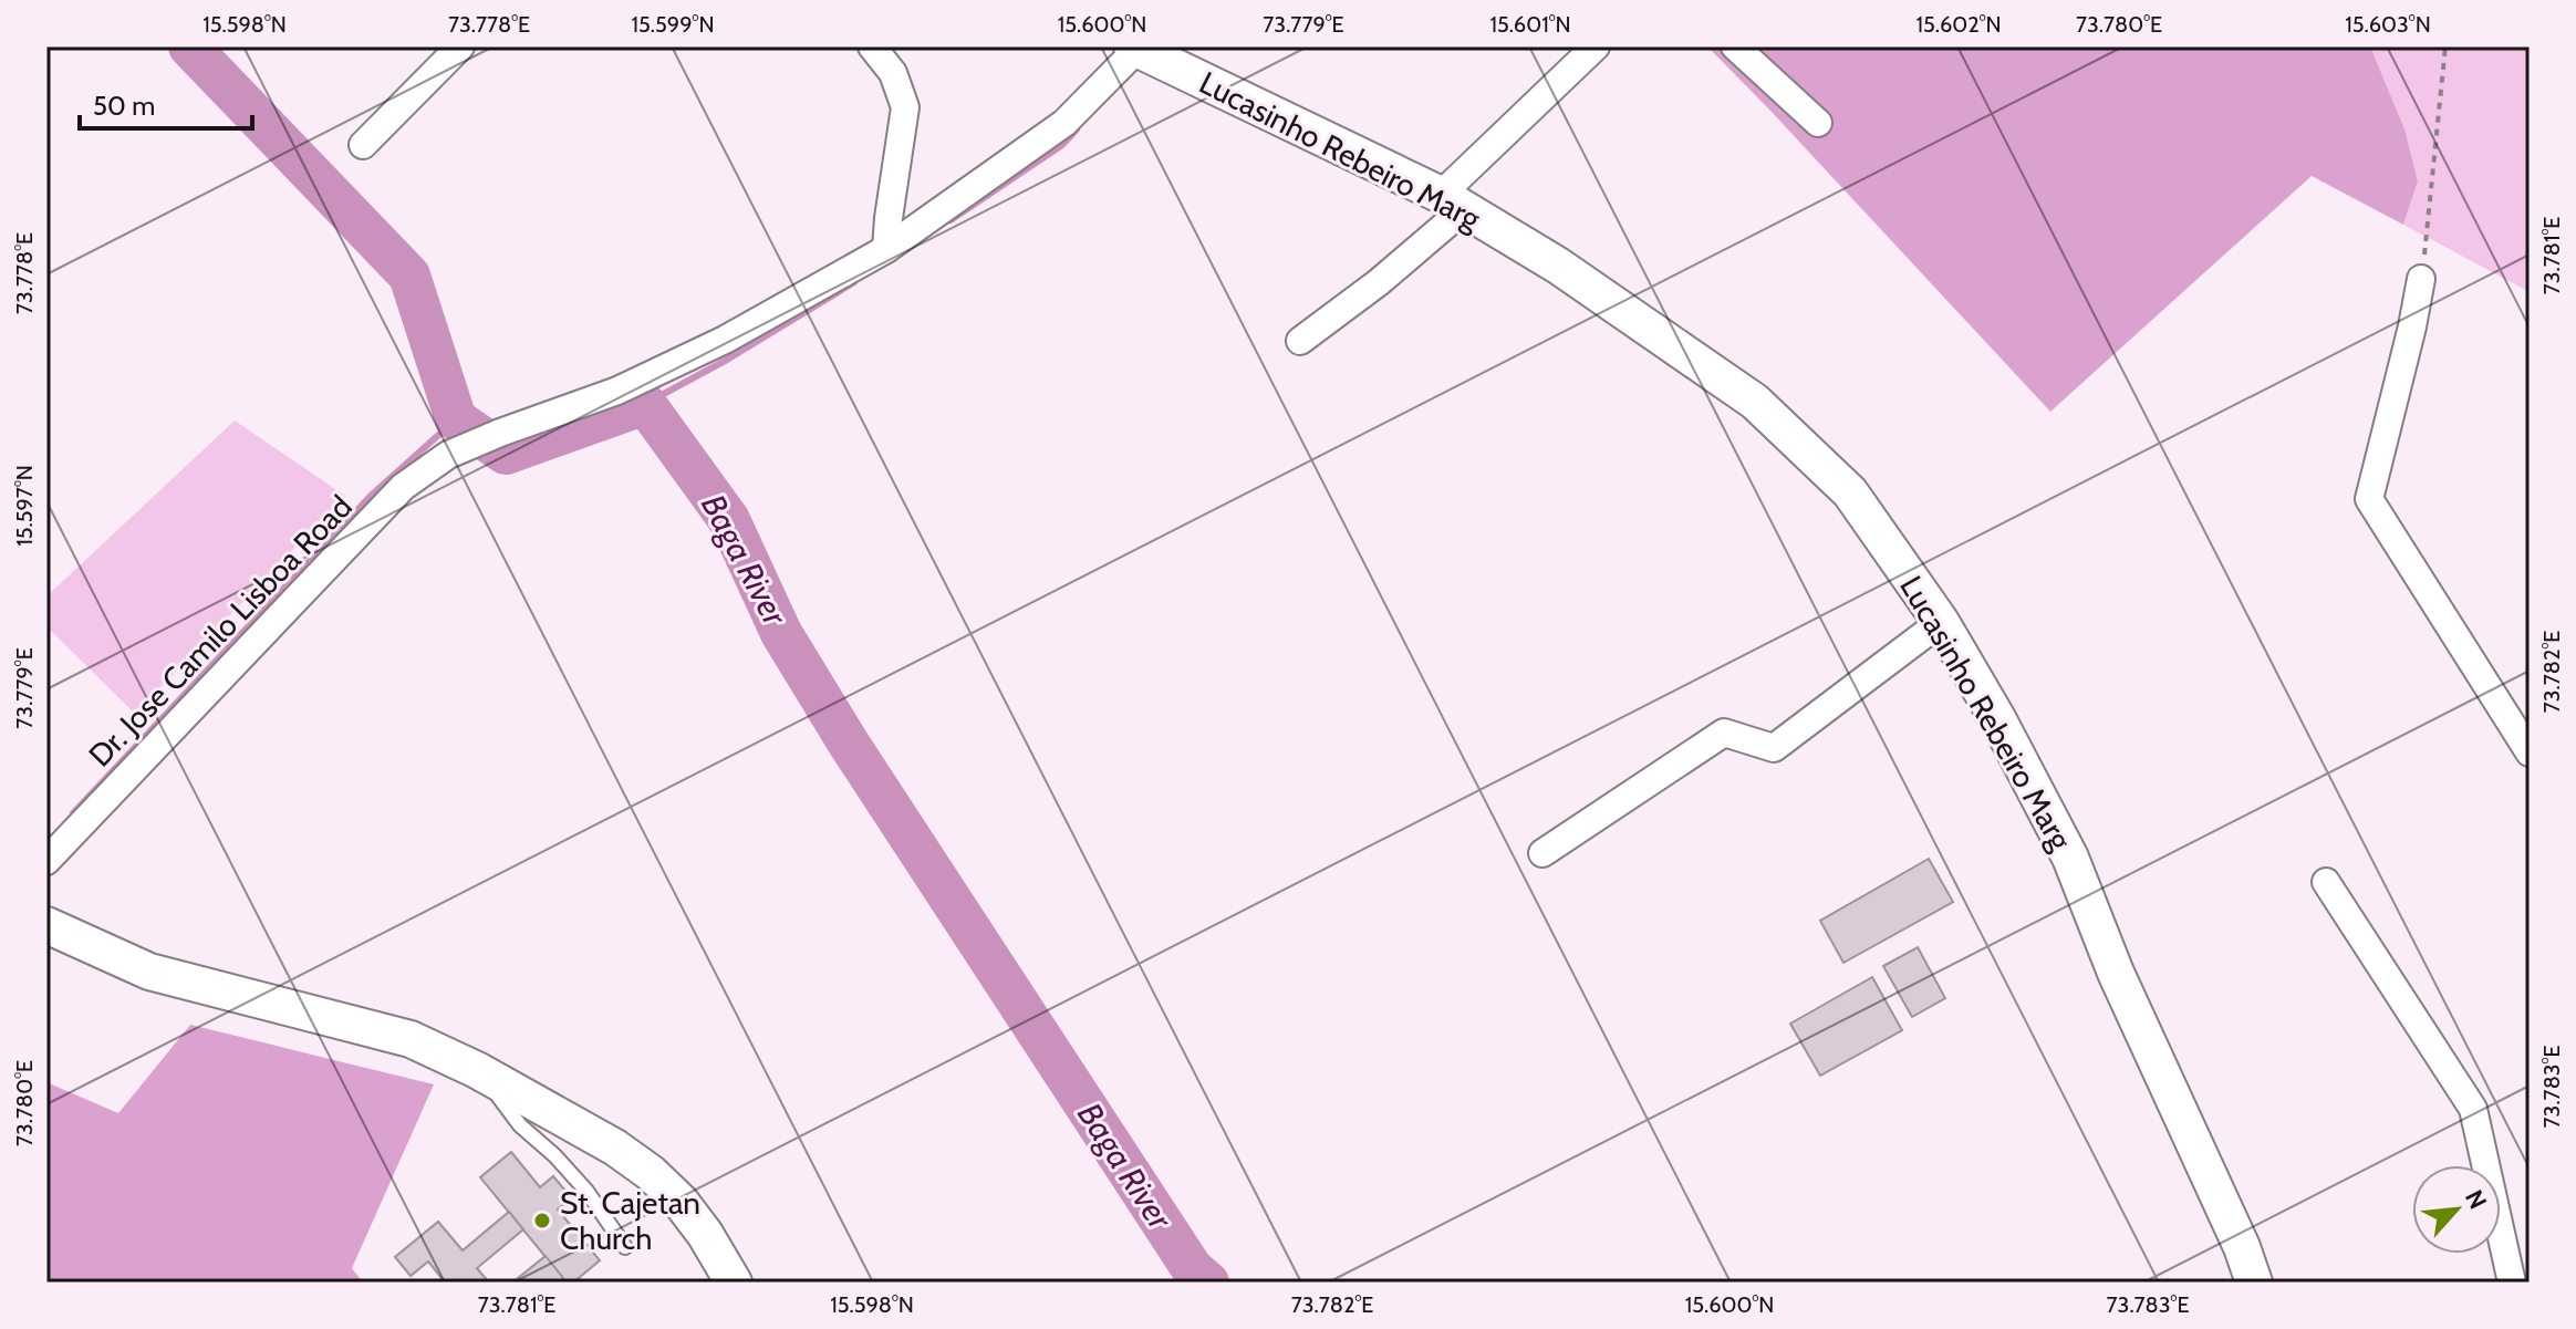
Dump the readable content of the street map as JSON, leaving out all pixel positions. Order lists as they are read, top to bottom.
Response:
{
  "streets": {
    "street": ["Lucasinho Rebeiro Marg", "Dr. Jose Camilo Lisboa Road"]
  },
  "crossings": [
    ["Lucasinho Rebeiro Marg", "Dr. Jose Camilo Lisboa Road"]
  ],
  "water": ["Baga River"],
  "places": ["St. Cajetan Church"],
  "scale_bar": "50 m",
  "north": "top right",
  "coordinates": [
    "15.598°N",
    "73.778°E",
    "15.599°N",
    "15.600°N",
    "73.779°E",
    "15.601°N",
    "15.602°N",
    "73.780°E",
    "15.603°N",
    "73.781°E",
    "15.597°N",
    "73.782°E",
    "73.783°E"
  ]
}
